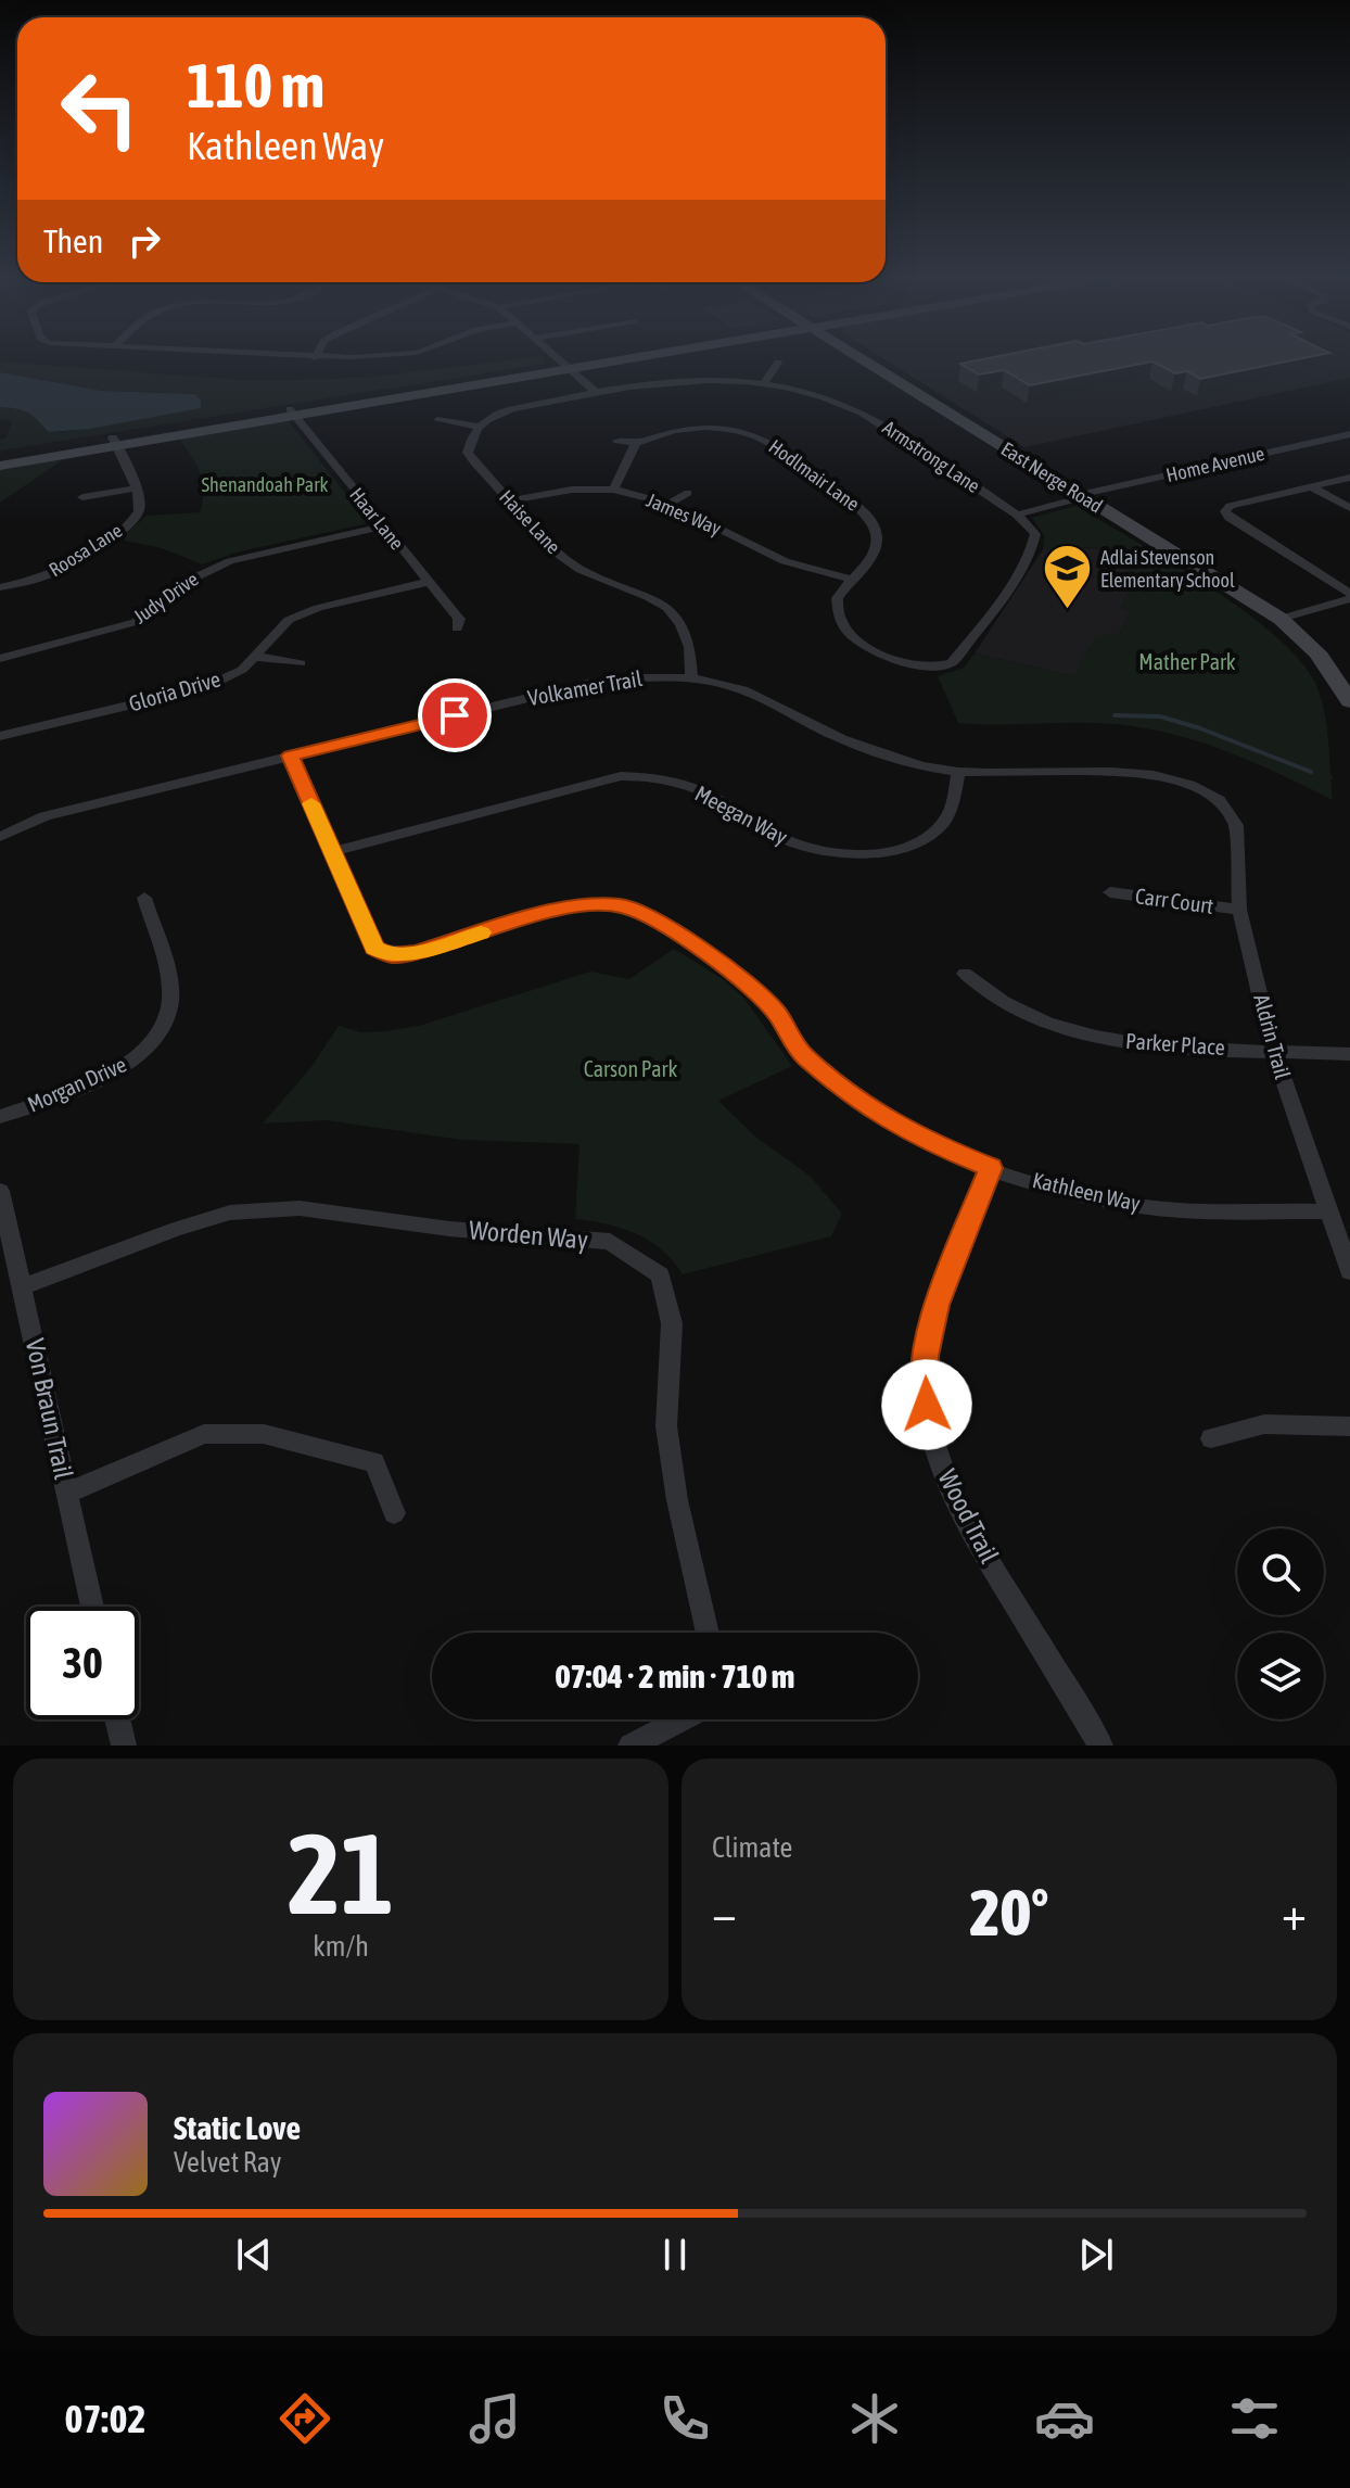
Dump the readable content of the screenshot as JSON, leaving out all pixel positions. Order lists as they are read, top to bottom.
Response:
{
  "streets": {
    "main road": ["East Nerge Road"],
    "street": [
      "Armstrong Lane",
      "Home Avenue",
      "Hodlmair Lane",
      "James Way",
      "Haar Lane",
      "Haise Lane",
      "Roosa Lane",
      "Judy Drive",
      "Volkamer Trail",
      "Gloria Drive",
      "Meegan Way",
      "Carr Court",
      "Aldrin Trail",
      "Parker Place",
      "Morgan Drive",
      "Kathleen Way",
      "Worden Way",
      "Von Braun Trail",
      "Wood Trail"
    ]
  },
  "crossings": [
    ["Armstrong Lane", "Home Avenue"],
    ["Armstrong Lane", "Hodlmair Lane"],
    ["Home Avenue", "Hodlmair Lane"],
    ["Home Avenue", "East Nerge Road"],
    ["Hodlmair Lane", "James Way"],
    ["James Way", "Haise Lane"],
    ["Haar Lane", "Judy Drive"],
    ["Haar Lane", "Gloria Drive"],
    ["Haise Lane", "Volkamer Trail"],
    ["Volkamer Trail", "Meegan Way"],
    ["Volkamer Trail", "Aldrin Trail"],
    ["Volkamer Trail", "Kathleen Way"],
    ["Meegan Way", "Kathleen Way"],
    ["Carr Court", "Aldrin Trail"],
    ["Aldrin Trail", "Parker Place"],
    ["Aldrin Trail", "Kathleen Way"],
    ["Kathleen Way", "Wood Trail"],
    ["Worden Way", "Von Braun Trail"]
  ],
  "parks": ["Shenandoah Park", "Mather Park", "Carson Park"],
  "places": {
    "school or university": ["Adlai Stevenson Elementary School"]
  },
  "page": {
    "turn": ["110 m", "Kathleen Way"],
    "then": "Then",
    "limit": "30",
    "trip": "07:04 · 2 min · 710 m",
    "tile": [
      ["21", "km/h"],
      "Climate"
    ],
    "heat": ["−", "20°", "+"],
    "song": ["Static Love", "Velvet Ray"],
    "tabs": "07:02"
  }
}
